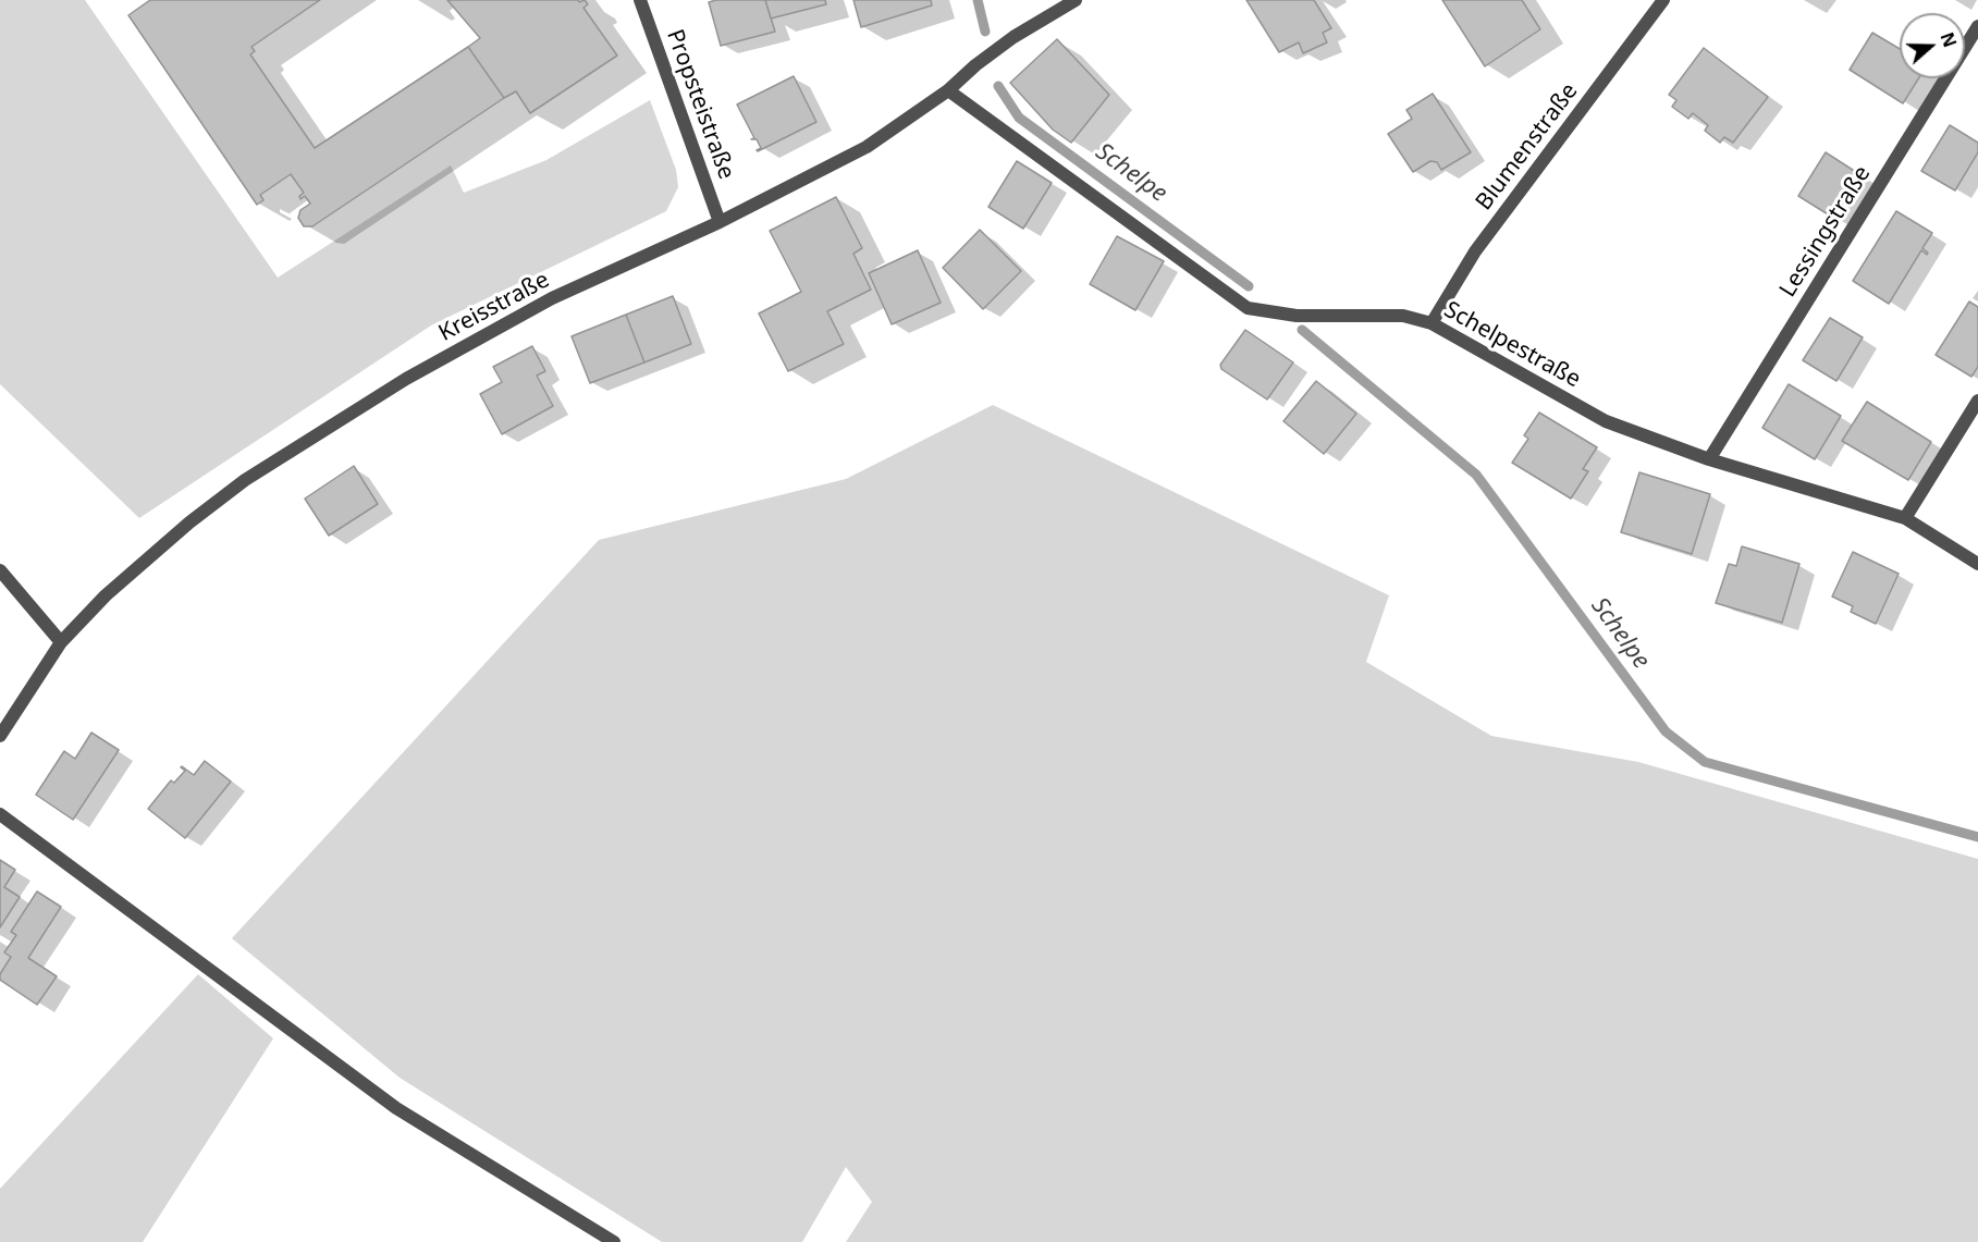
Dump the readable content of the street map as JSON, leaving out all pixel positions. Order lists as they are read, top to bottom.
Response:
{
  "streets": {
    "street": [
      "Propsteistraße",
      "Blumenstraße",
      "Lessingstraße",
      "Kreisstraße",
      "Schelpestraße"
    ]
  },
  "crossings": [
    ["Propsteistraße", "Kreisstraße"],
    ["Blumenstraße", "Schelpestraße"],
    ["Lessingstraße", "Schelpestraße"],
    ["Kreisstraße", "Schelpestraße"]
  ],
  "water": ["Schelpe"],
  "north": "right"
}
